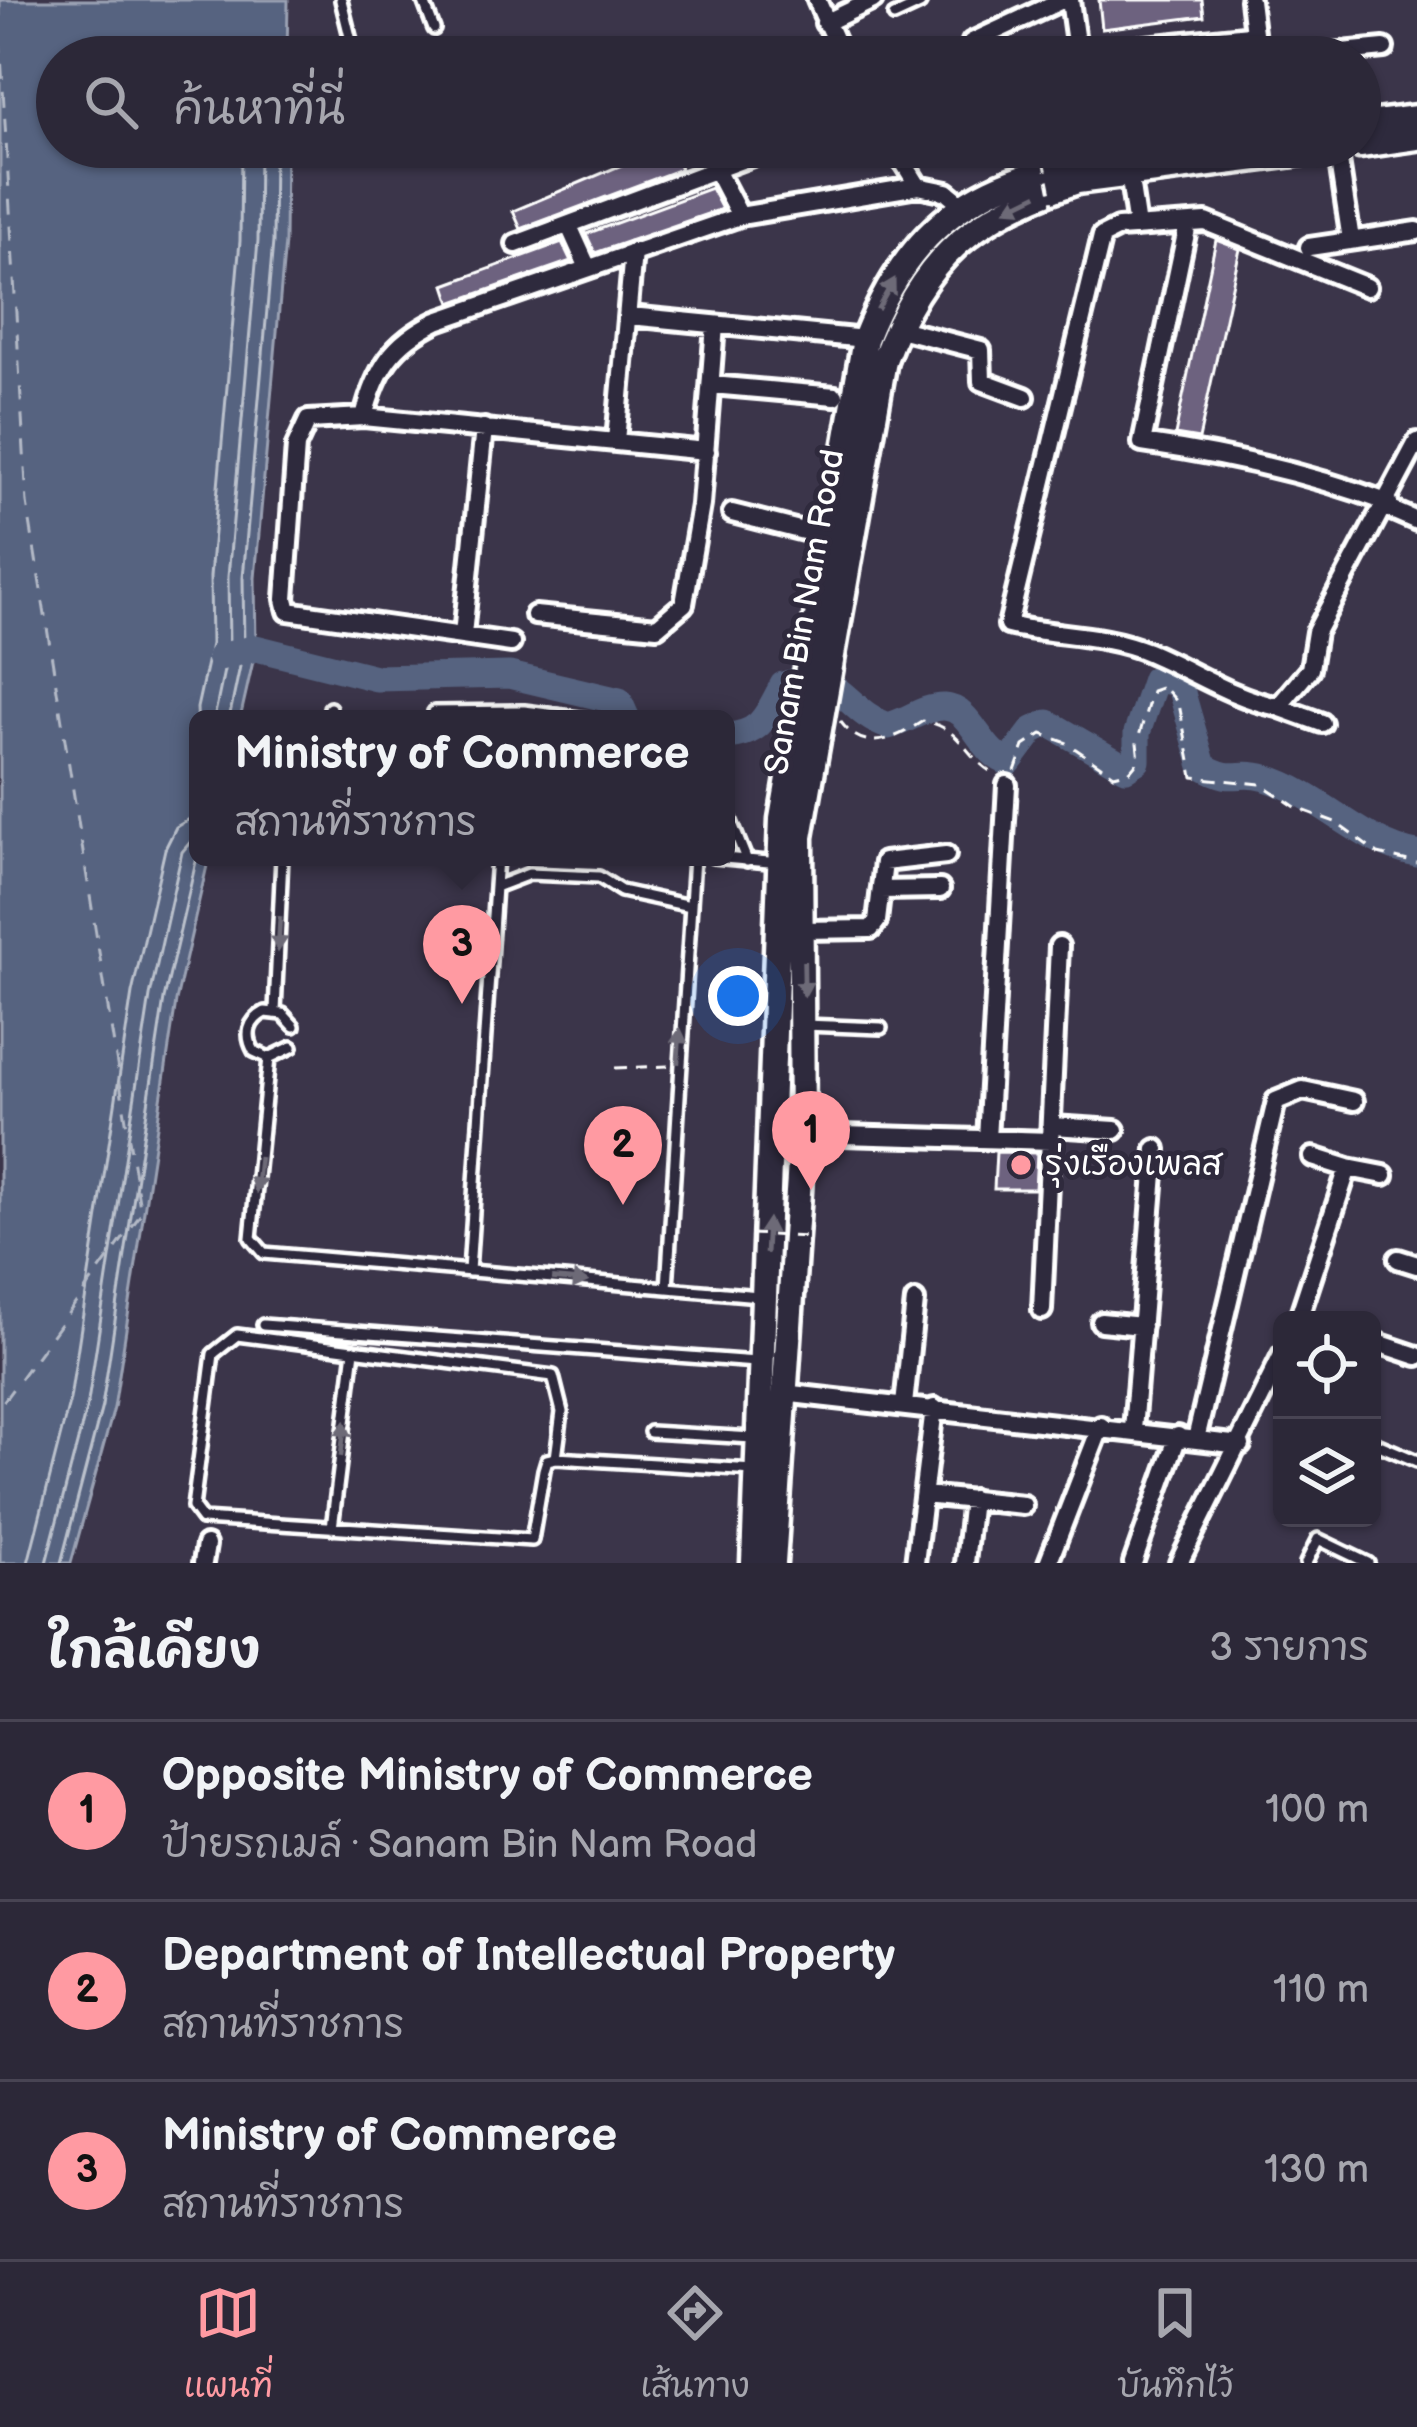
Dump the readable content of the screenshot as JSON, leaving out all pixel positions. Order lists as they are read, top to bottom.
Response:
{
  "streets": {
    "main road": ["Sanam Bin Nam Road"]
  },
  "places": ["รุ่งเรืองเพลส"],
  "page": {
    "search": "ค้นหาที่นี่",
    "popup": ["Ministry of Commerce", "สถานที่ราชการ"],
    "pins": ["3", "1", "2"],
    "heading": ["ใกล้เคียง", "3 รายการ"],
    "list": [
      {
        "mark": "1",
        "name": "Opposite Ministry of Commerce",
        "note": "ป้ายรถเมล์ · Sanam Bin Nam Road",
        "value": "100 m"
      },
      {
        "mark": "2",
        "name": "Department of Intellectual Property",
        "note": "สถานที่ราชการ",
        "value": "110 m"
      },
      {
        "mark": "3",
        "name": "Ministry of Commerce",
        "note": "สถานที่ราชการ",
        "value": "130 m"
      }
    ],
    "nav": ["แผนที่", "เส้นทาง", "บันทึกไว้"]
  }
}
